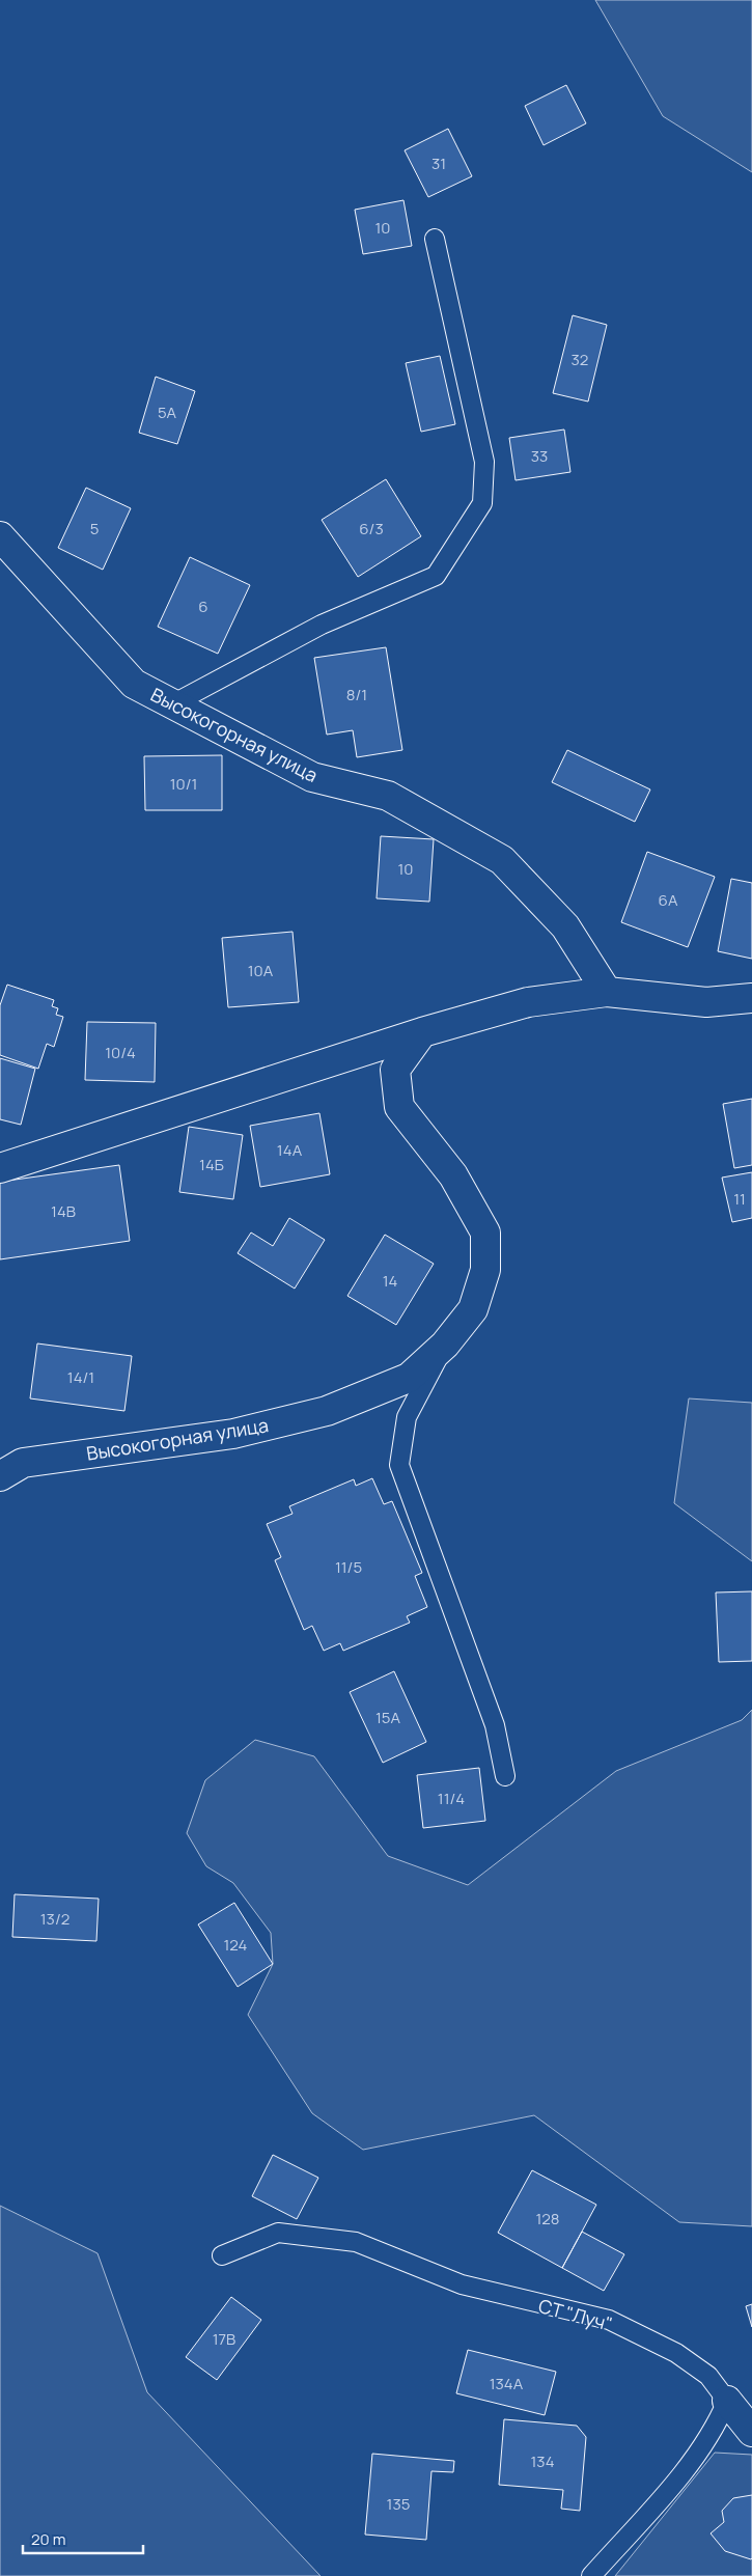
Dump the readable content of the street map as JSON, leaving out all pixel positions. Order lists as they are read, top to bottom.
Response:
{
  "streets": {
    "street": ["Высокогорная улица"],
    "lane": ["СТ \"Луч\""]
  },
  "house_numbers": [
    "31",
    "10",
    "32",
    "5А",
    "33",
    "5",
    "6/3",
    "6",
    "8/1",
    "10/1",
    "10",
    "6А",
    "10А",
    "10/4",
    "14А",
    "14Б",
    "11",
    "14В",
    "14",
    "14/1",
    "11/5",
    "15А",
    "11/4",
    "13/2",
    "124",
    "128",
    "17В",
    "134А",
    "134",
    "135"
  ],
  "scale_bar": "20 m"
}
